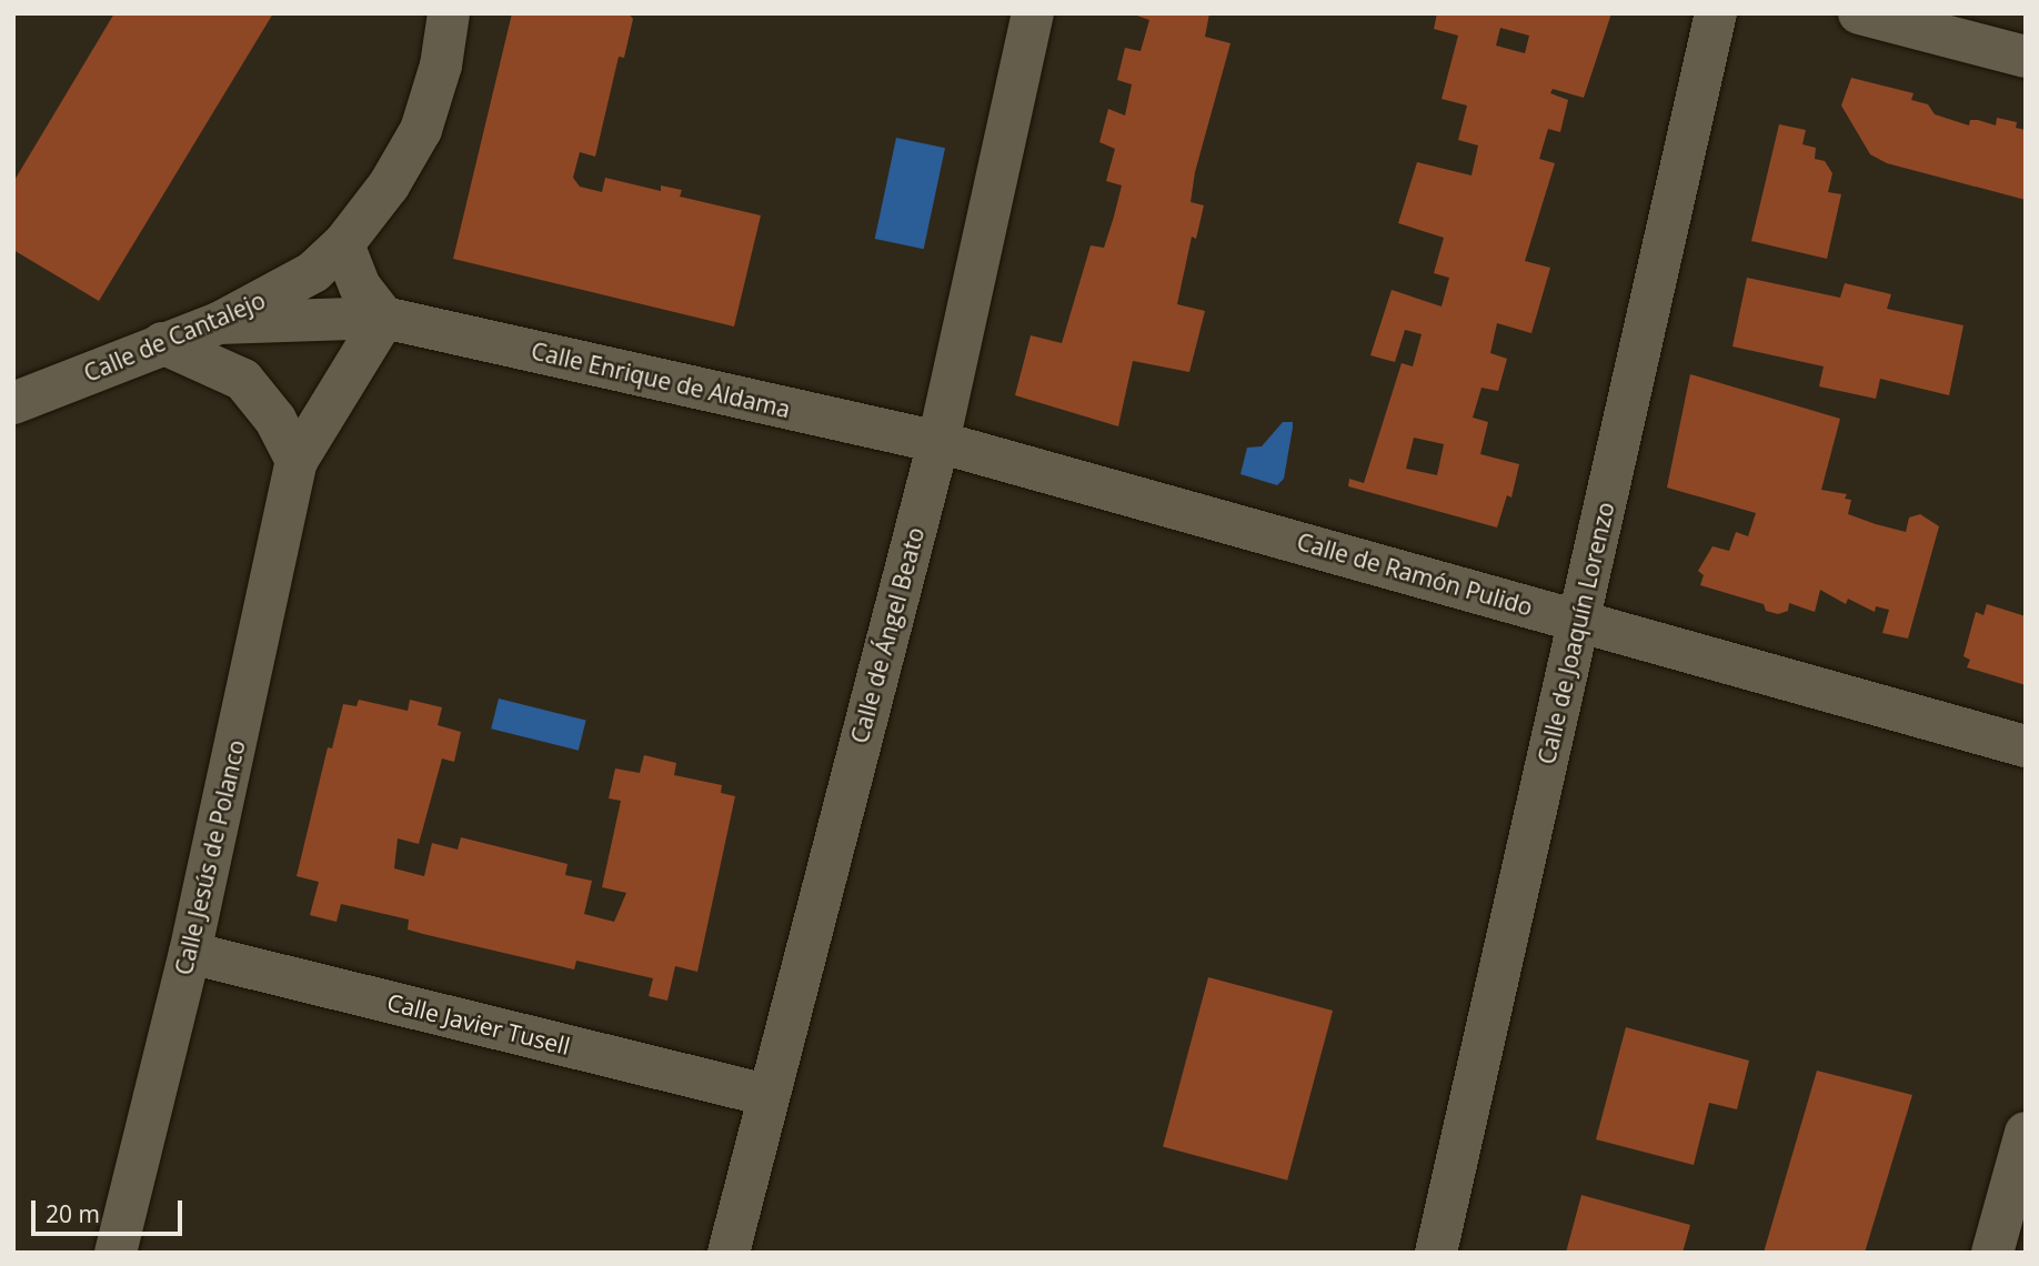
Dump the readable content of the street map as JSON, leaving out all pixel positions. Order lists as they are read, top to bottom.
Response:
{
  "streets": {
    "street": [
      "Calle de Cantalejo",
      "Calle Enrique de Aldama",
      "Calle de Ramón Pulido",
      "Calle de Joaquín Lorenzo",
      "Calle de Ángel Beato",
      "Calle Jesús de Polanco",
      "Calle Javier Tusell"
    ]
  },
  "crossings": [
    ["Calle de Cantalejo", "Calle Enrique de Aldama"],
    ["Calle Enrique de Aldama", "Calle de Ramón Pulido"],
    ["Calle Enrique de Aldama", "Calle de Ángel Beato"],
    ["Calle Enrique de Aldama", "Calle Jesús de Polanco"],
    ["Calle de Ramón Pulido", "Calle de Joaquín Lorenzo"],
    ["Calle de Ramón Pulido", "Calle de Ángel Beato"],
    ["Calle de Ángel Beato", "Calle Javier Tusell"],
    ["Calle Jesús de Polanco", "Calle Javier Tusell"]
  ],
  "scale_bar": "20 m"
}
